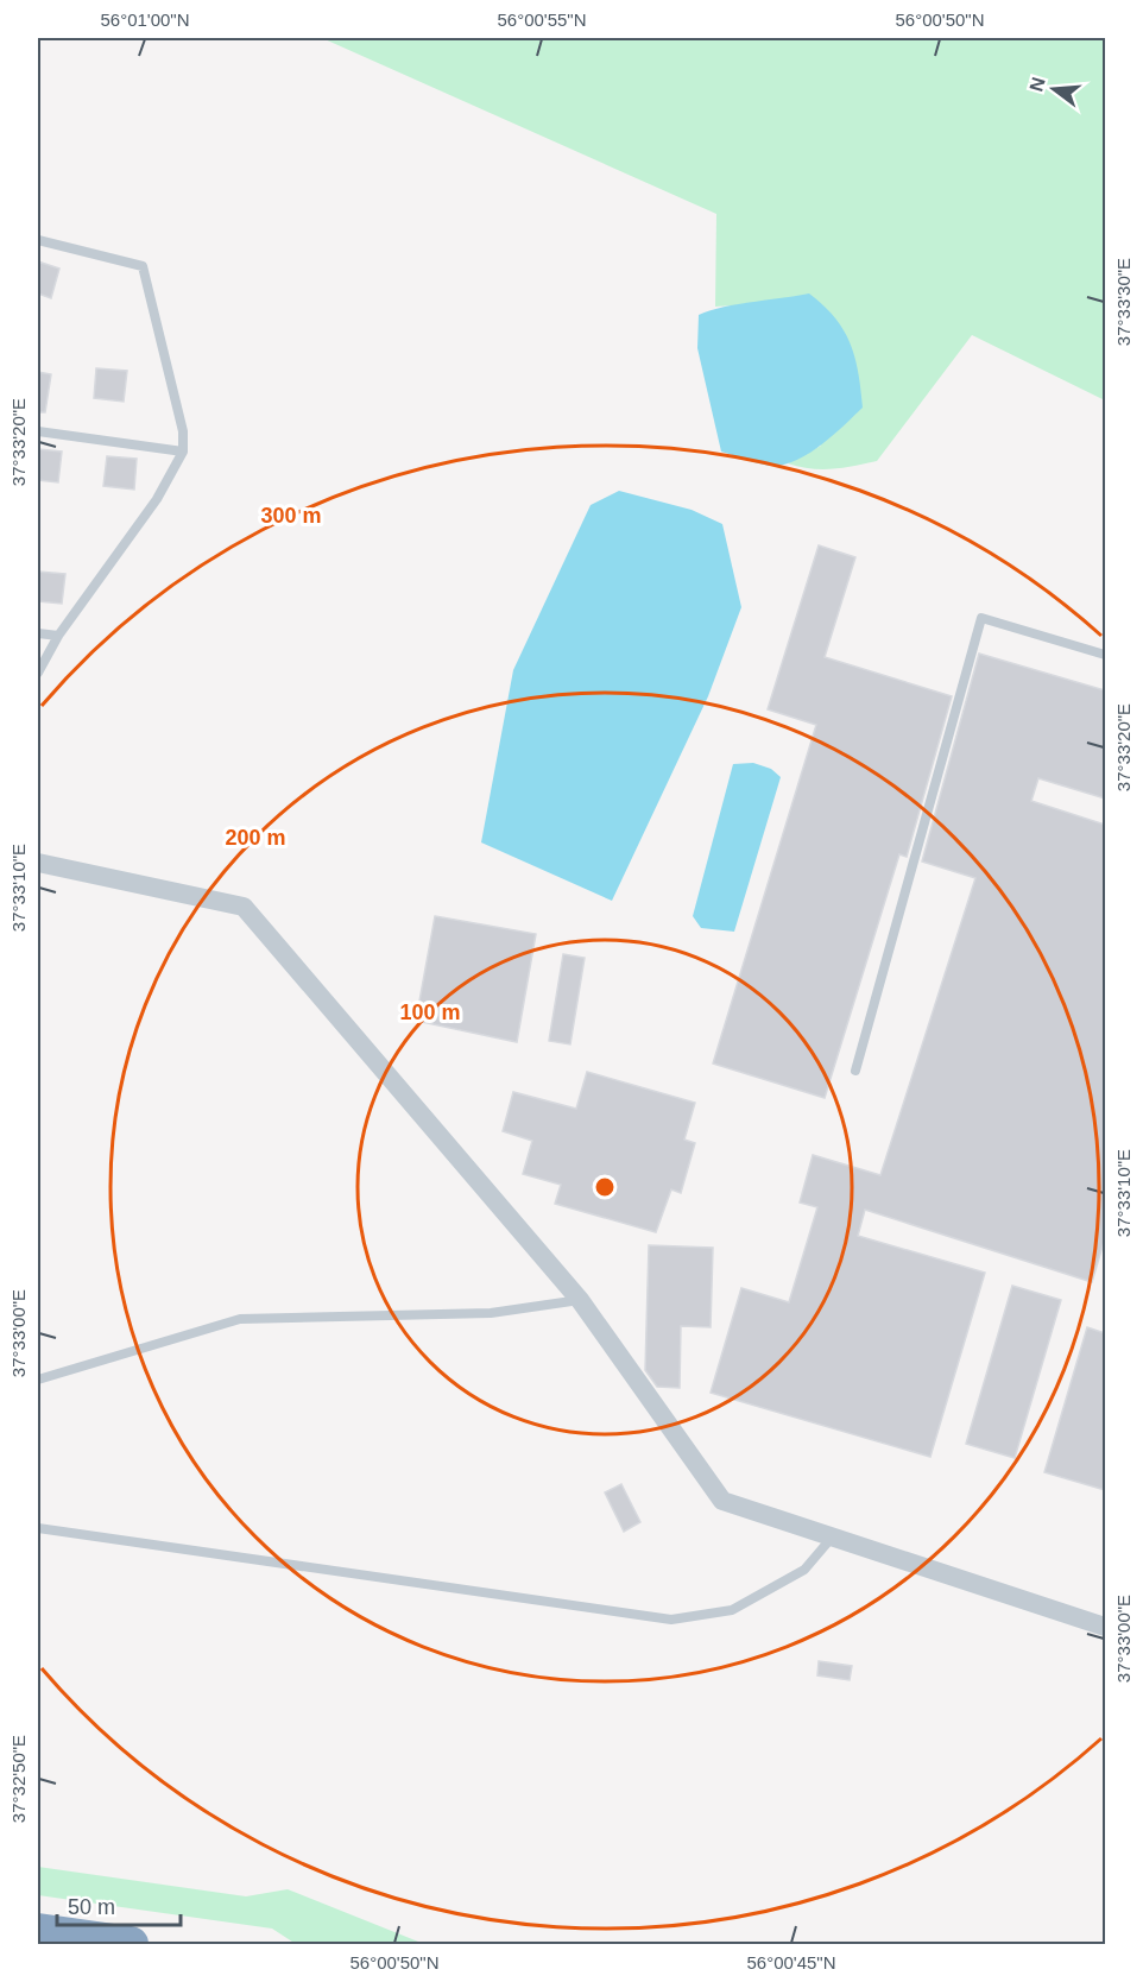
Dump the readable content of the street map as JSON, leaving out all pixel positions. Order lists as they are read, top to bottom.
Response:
{
  "scale_bar": "50 m",
  "north": "left",
  "coordinates": [
    "56°01'00\"N",
    "56°00'55\"N",
    "56°00'50\"N",
    "37°33'30\"E",
    "37°33'20\"E",
    "37°33'10\"E",
    "37°33'00\"E",
    "37°32'50\"E",
    "56°00'45\"N"
  ],
  "rings": ["300 m", "200 m", "100 m"]
}
